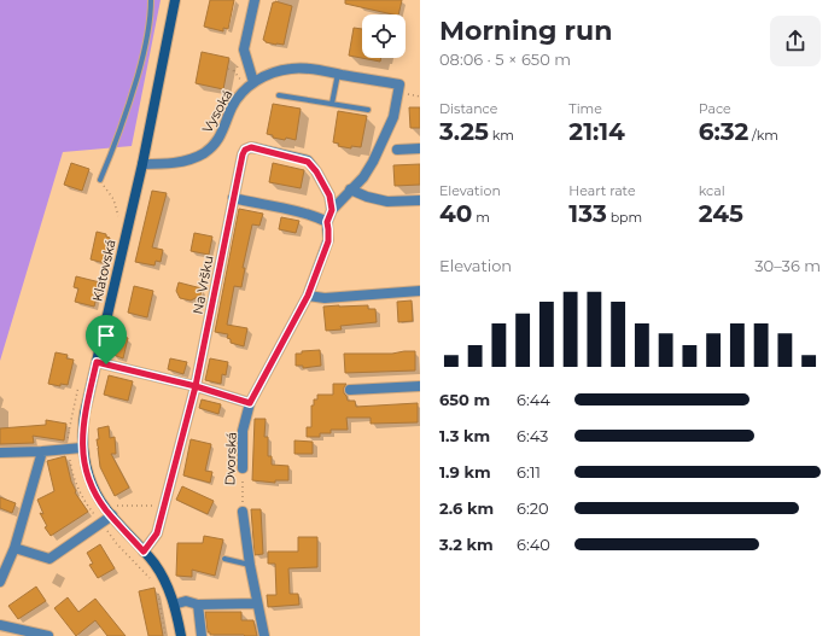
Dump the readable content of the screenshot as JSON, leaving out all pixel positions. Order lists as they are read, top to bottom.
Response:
{
  "streets": {
    "main road": ["Klatovská"],
    "street": ["Vysoká", "Na Vršku", "Dvorská"]
  },
  "crossings": [
    ["Vysoká", "Klatovská"],
    ["Klatovská", "Na Vršku"]
  ],
  "page": {
    "heading": ["Morning run", "08:06 · 5 × 650 m"],
    "stats": [
      ["Distance", "3.25 km"],
      ["Time", "21:14"],
      ["Pace", "6:32 /km"],
      ["Elevation", "40 m"],
      ["Heart rate", "133 bpm"],
      ["kcal", "245"]
    ],
    "chart": ["Elevation", "30–36 m"],
    "list": [
      {
        "name": "650 m",
        "note": "6:44"
      },
      {
        "name": "1.3 km",
        "note": "6:43"
      },
      {
        "name": "1.9 km",
        "note": "6:11"
      },
      {
        "name": "2.6 km",
        "note": "6:20"
      },
      {
        "name": "3.2 km",
        "note": "6:40"
      }
    ]
  }
}
